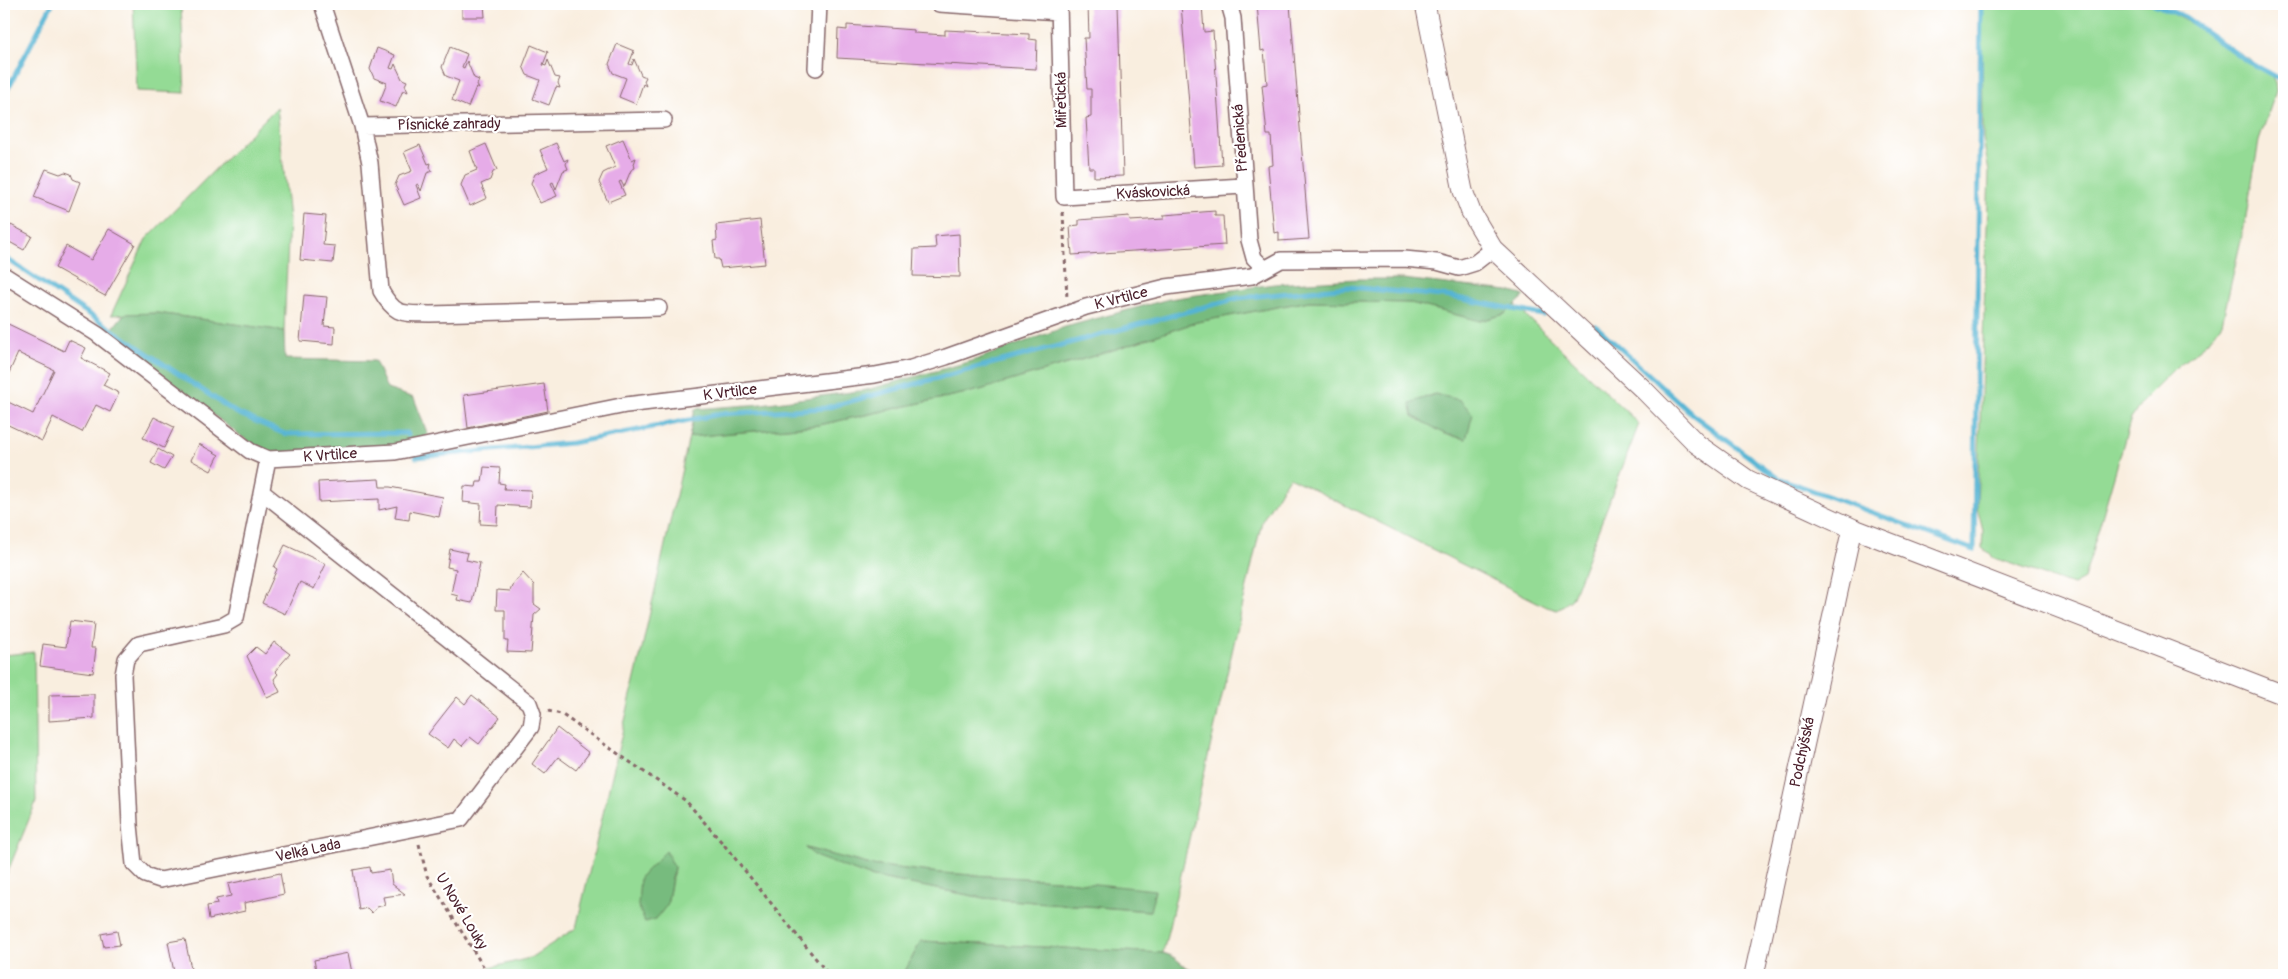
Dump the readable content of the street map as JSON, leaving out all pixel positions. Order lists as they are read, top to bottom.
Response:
{
  "streets": {
    "street": [
      "Miřetická",
      "Písnické zahrady",
      "Předenická",
      "Kváskovická",
      "K Vrtilce",
      "Podchýšská",
      "Velká Lada"
    ],
    "path": ["U Nové Louky"]
  },
  "crossings": [
    ["Miřetická", "Kváskovická"],
    ["Předenická", "Kváskovická"],
    ["Předenická", "K Vrtilce"],
    ["K Vrtilce", "Velká Lada"],
    ["Velká Lada", "U Nové Louky"]
  ]
}
